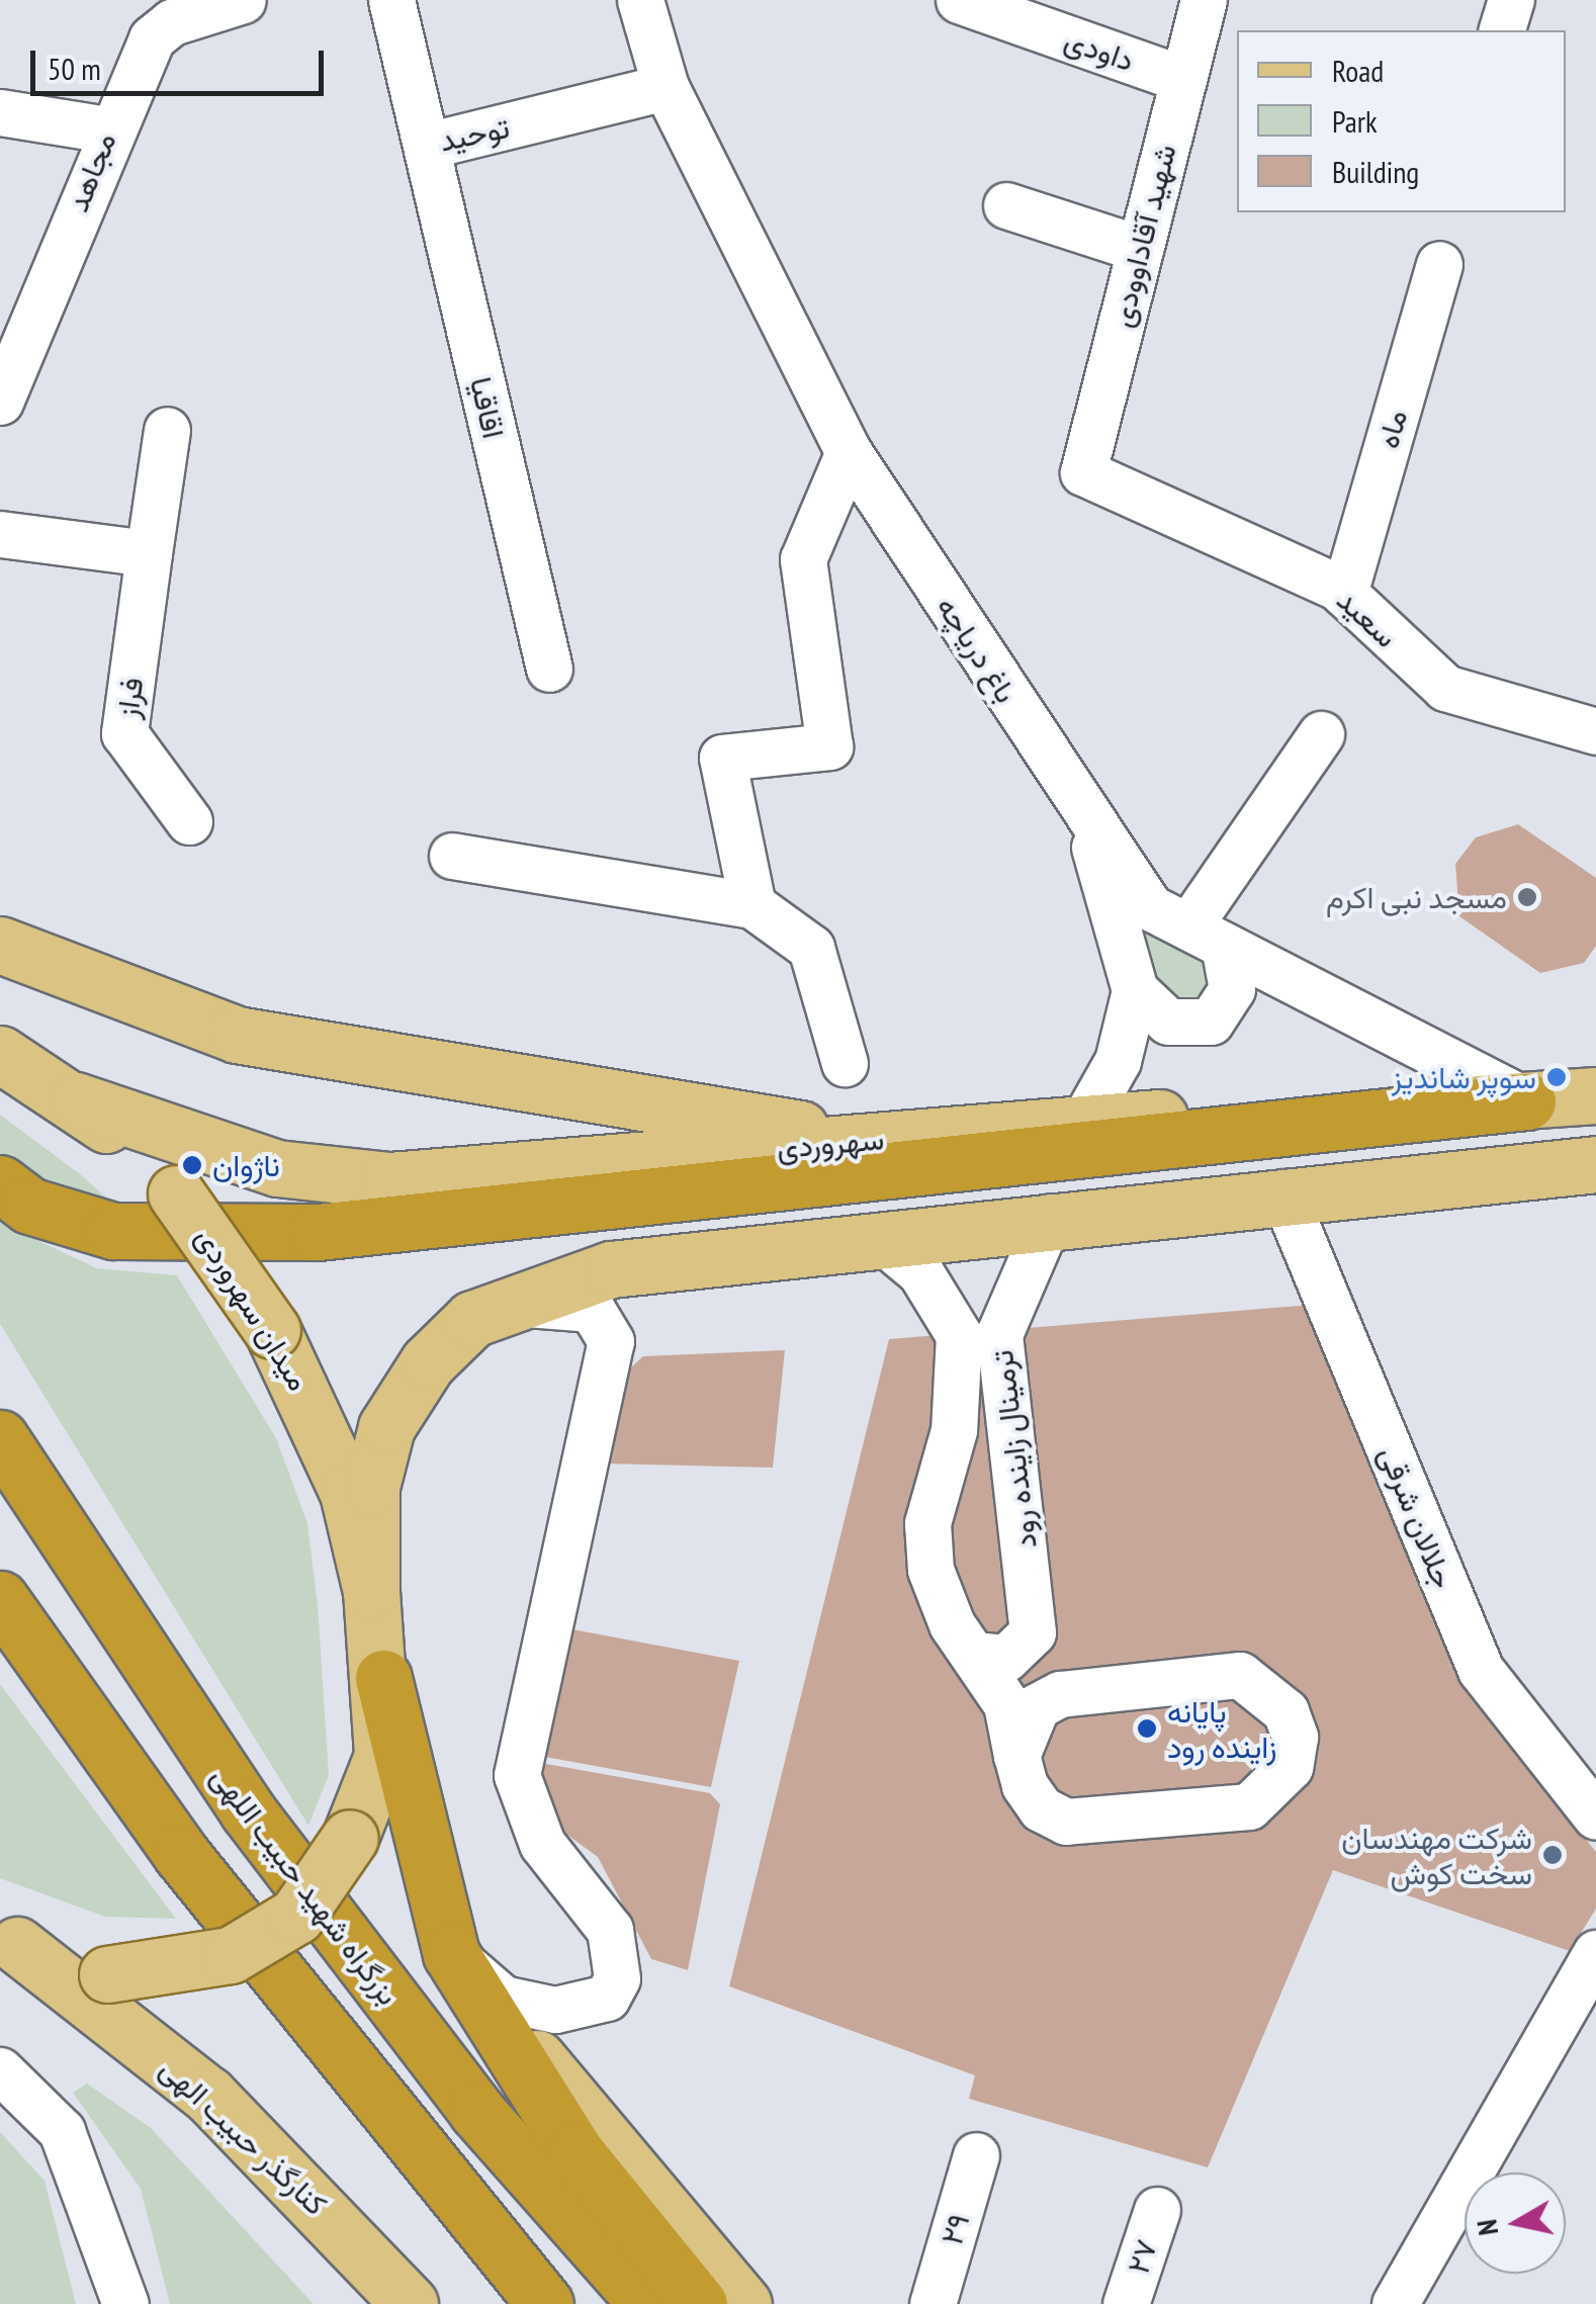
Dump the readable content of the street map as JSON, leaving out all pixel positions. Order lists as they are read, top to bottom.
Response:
{
  "streets": {
    "highway": ["بزرگراه شهید حبیب اللهی"],
    "main road": ["سهروردی", "میدان سهروردی", "کنارگذر حبیب الهی"],
    "street": [
      "داودی",
      "توحید",
      "مجاهد",
      "شهید آقاداوودی",
      "اقاقیا",
      "ماه",
      "سعید",
      "باغ دریاچه",
      "فراز",
      "ترمینال زاینده رود",
      "جلالان شرقی",
      "۲۹",
      "۲۷"
    ]
  },
  "crossings": [
    ["داودی", "شهید آقاداوودی"],
    ["توحید", "اقاقیا"],
    ["توحید", "باغ دریاچه"],
    ["شهید آقاداوودی", "سعید"],
    ["ماه", "سعید"],
    ["باغ دریاچه", "سهروردی"],
    ["سهروردی", "میدان سهروردی"],
    ["میدان سهروردی", "کنارگذر حبیب الهی"]
  ],
  "places": [
    "مسجد نبی اکرم",
    "سوپر شاندیز",
    "ناژوان",
    "پایانه زاینده رود",
    "شرکت مهندسان سخت کوش"
  ],
  "legend": ["Road", "Park", "Building"],
  "scale_bar": "50 m",
  "north": "left"
}
